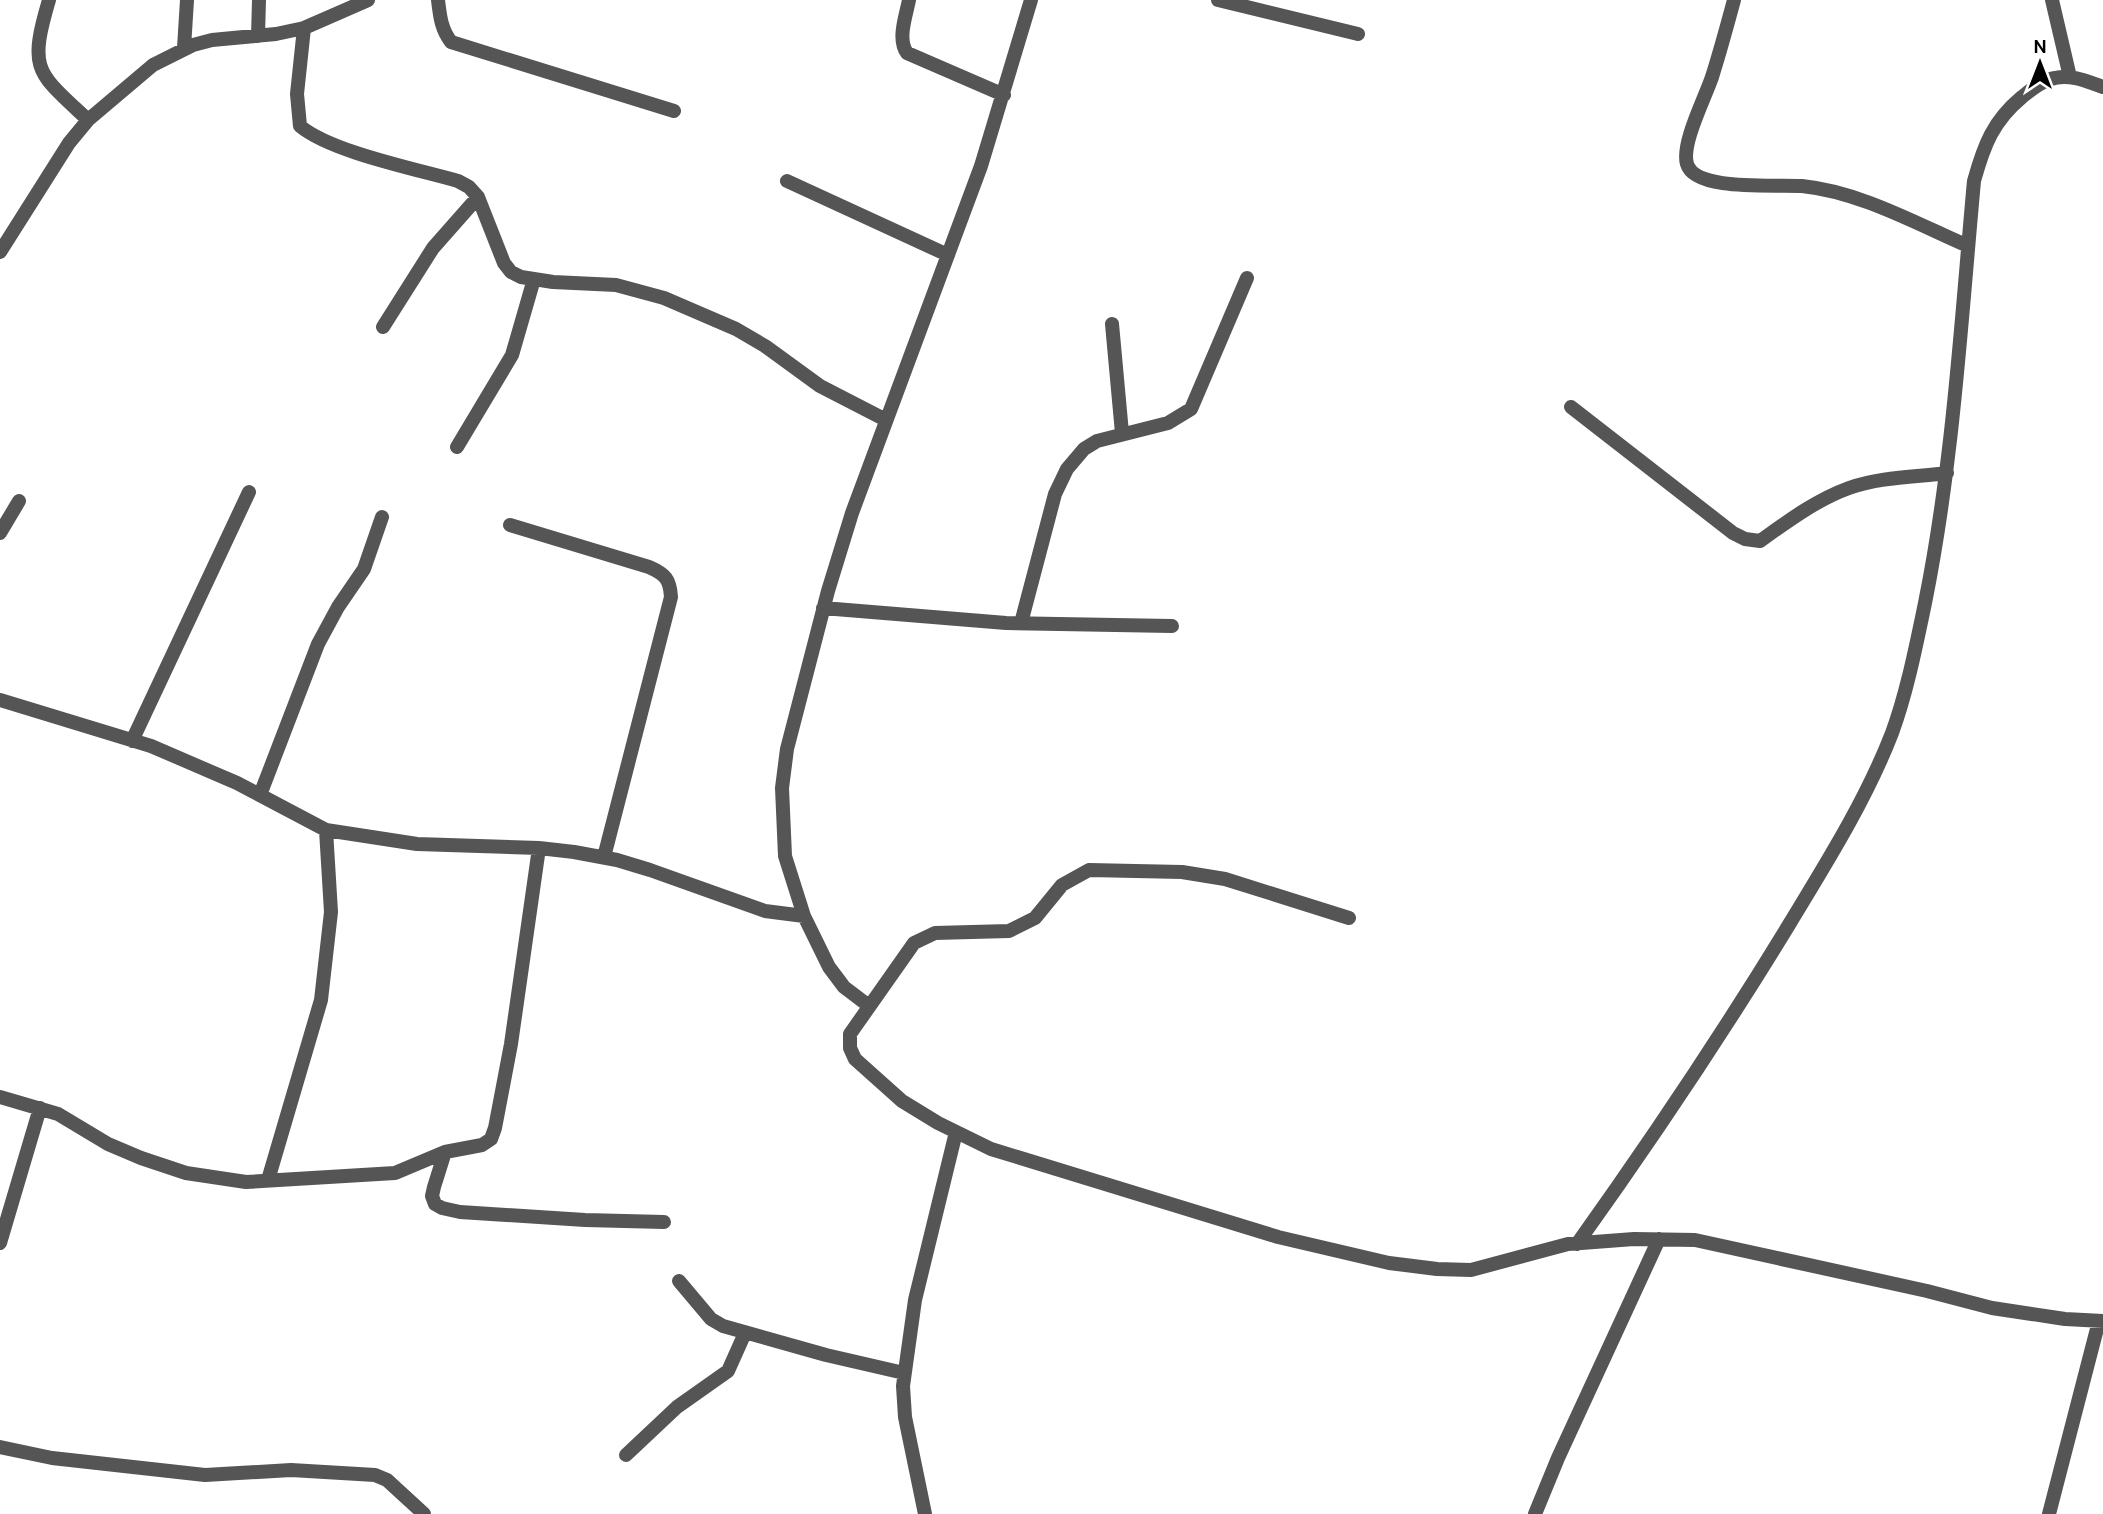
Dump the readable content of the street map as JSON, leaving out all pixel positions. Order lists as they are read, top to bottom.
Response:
{
  "north": "top"
}
